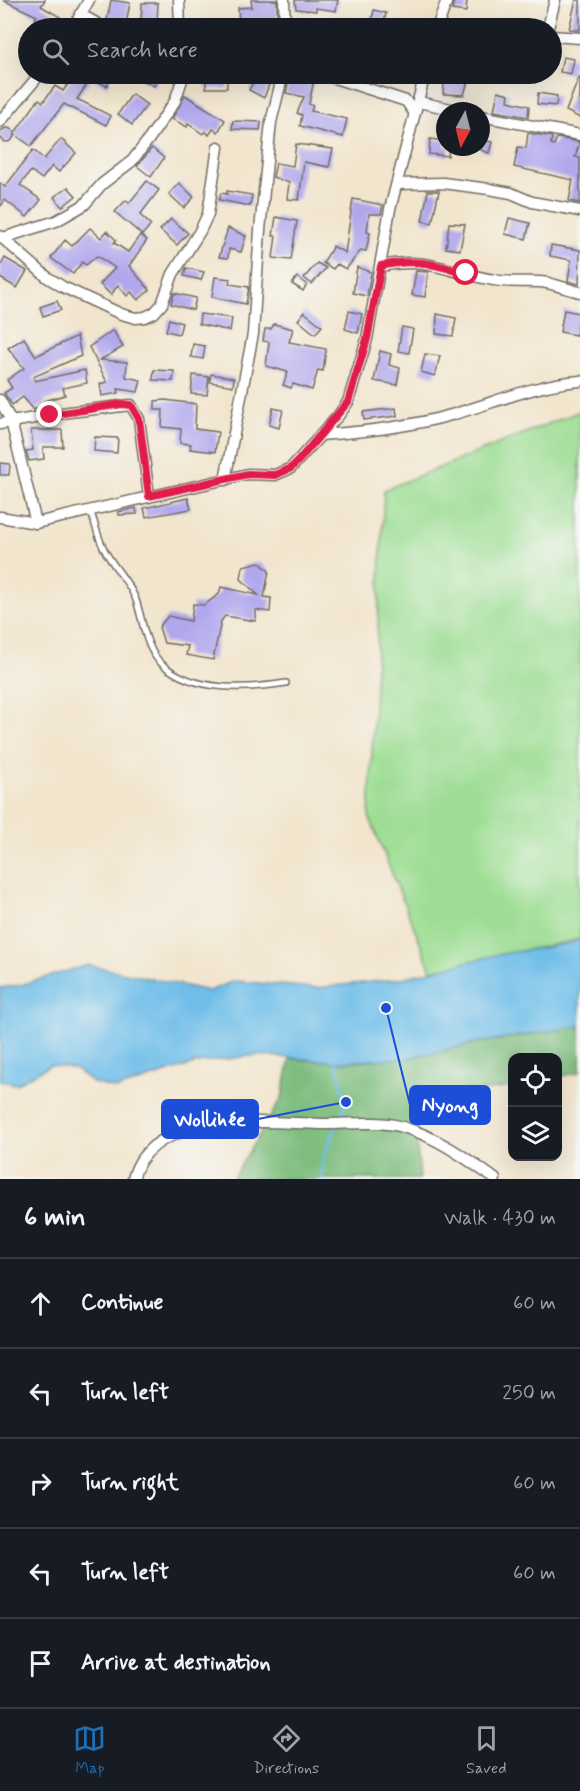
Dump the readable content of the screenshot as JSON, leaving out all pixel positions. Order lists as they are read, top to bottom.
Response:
{
  "places": ["Nyong", "Wollihée"],
  "north": "bottom",
  "page": {
    "search": "Search here",
    "heading": ["6 min", "Walk · 430 m"],
    "list": [
      ["Continue", "60 m"],
      ["Turn left", "250 m"],
      ["Turn right", "60 m"],
      ["Turn left", "60 m"],
      "Arrive at destination"
    ],
    "nav": ["Map", "Directions", "Saved"]
  }
}
